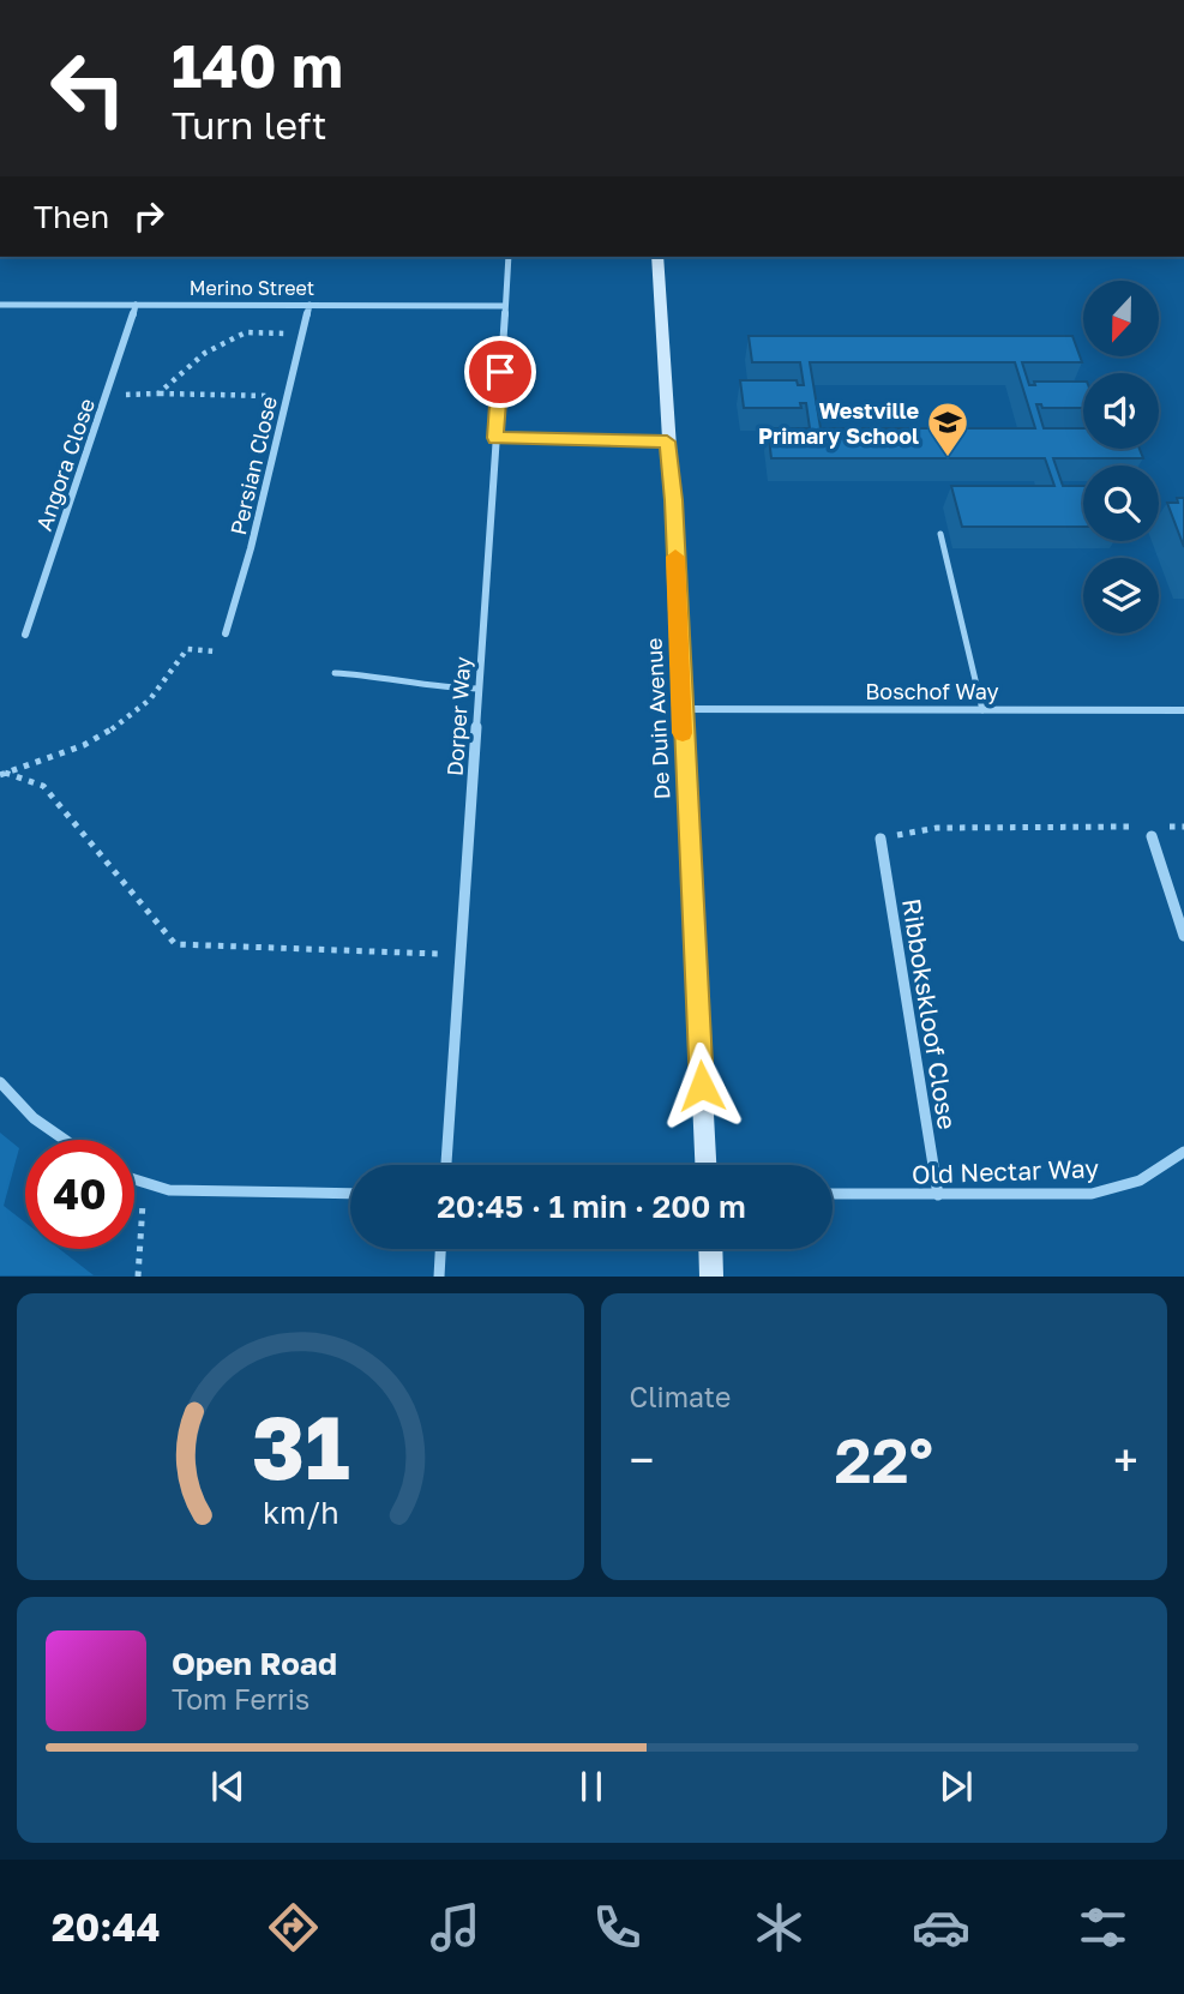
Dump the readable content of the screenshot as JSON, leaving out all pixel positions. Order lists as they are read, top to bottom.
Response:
{
  "streets": {
    "street": [
      "Merino Street",
      "Angora Close",
      "Persian Close",
      "Boschof Way",
      "Dorper Way",
      "De Duin Avenue",
      "Ribbokskloof Close",
      "Old Nectar Way"
    ]
  },
  "crossings": [
    ["Merino Street", "Angora Close"],
    ["Merino Street", "Persian Close"],
    ["Merino Street", "Dorper Way"],
    ["Boschof Way", "De Duin Avenue"],
    ["Ribbokskloof Close", "Old Nectar Way"]
  ],
  "places": {
    "school or university": ["Westville Primary School"]
  },
  "north": "bottom",
  "page": {
    "turn": ["140 m", "Turn left"],
    "then": "Then",
    "limit": "40",
    "trip": "20:45 · 1 min · 200 m",
    "tile": "Climate",
    "heat": ["−", "22°", "+"],
    "song": ["Open Road", "Tom Ferris"],
    "tabs": "20:44",
    "gauge": ["31", "km/h"]
  }
}
